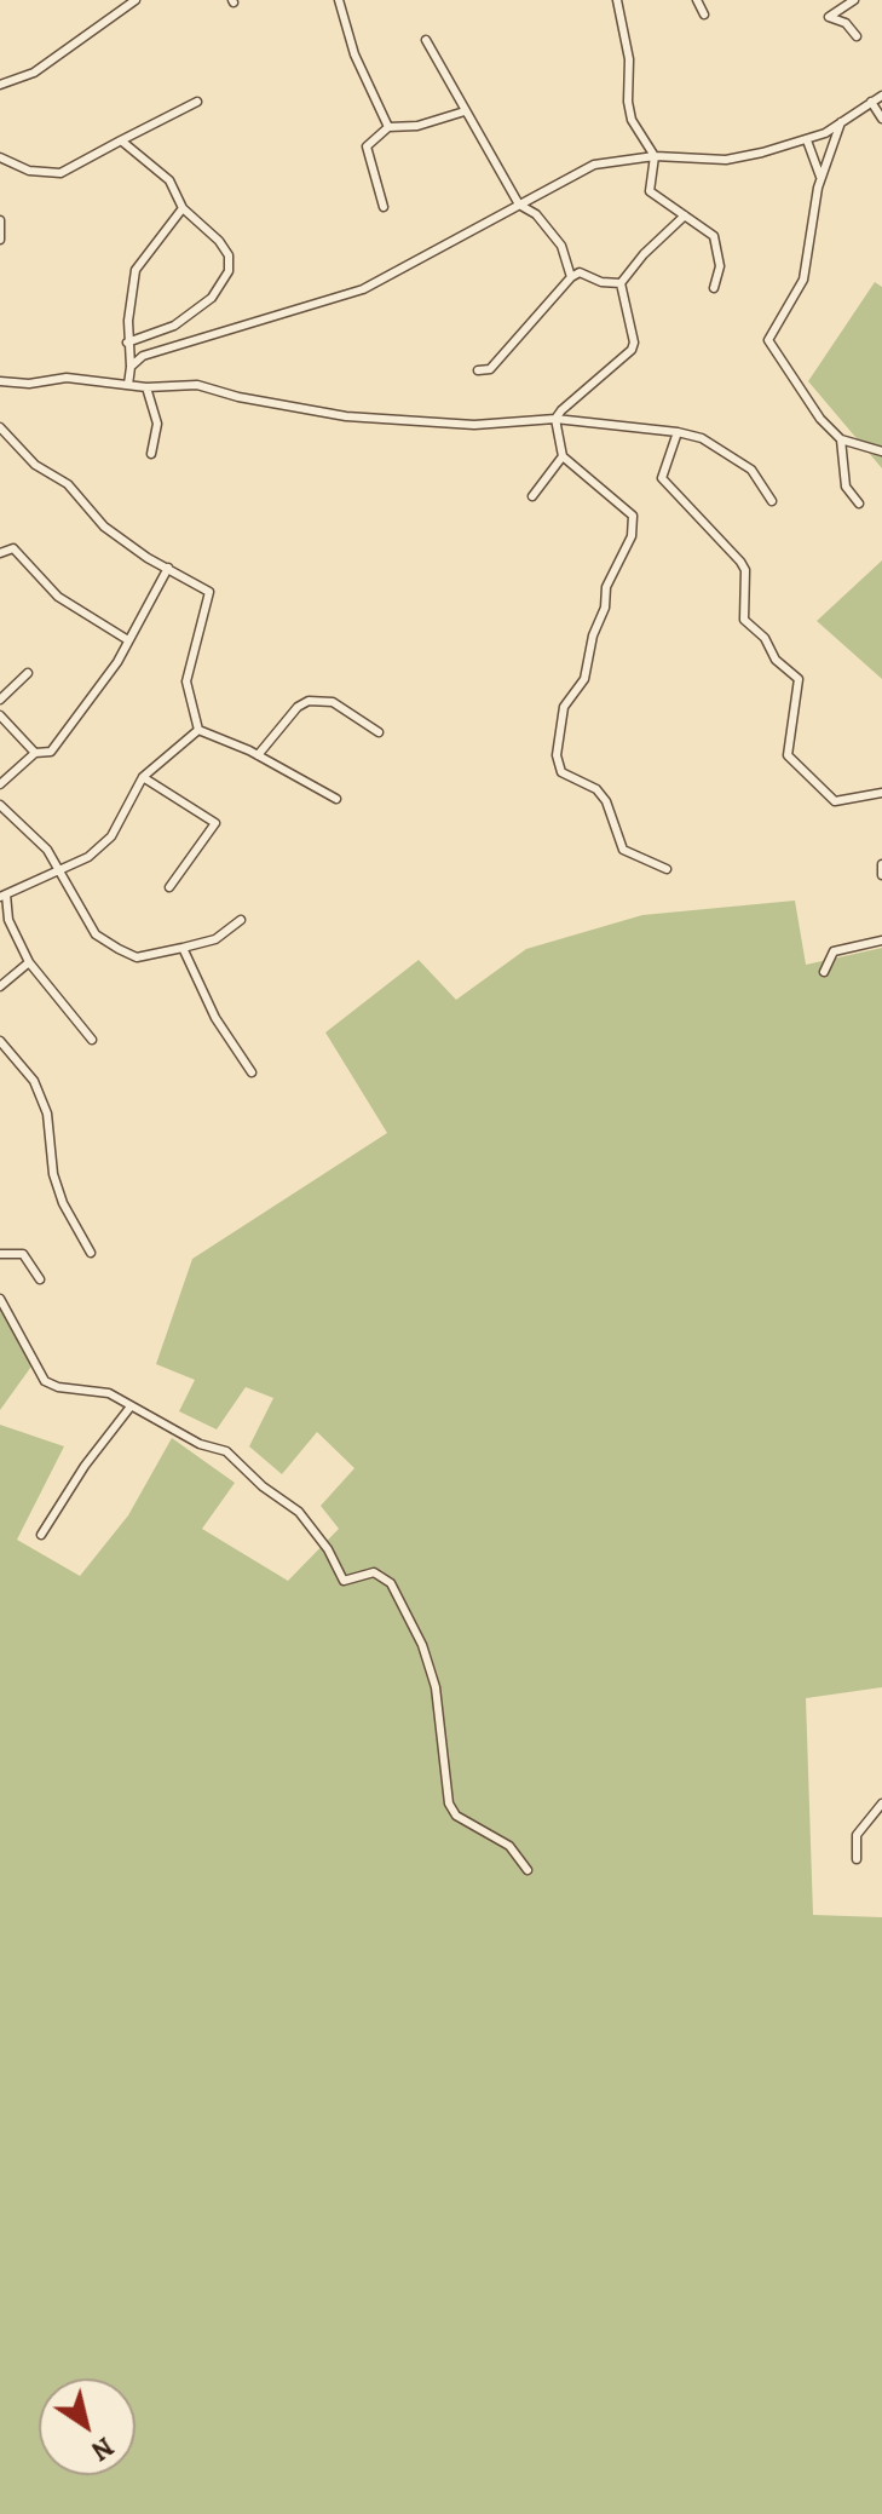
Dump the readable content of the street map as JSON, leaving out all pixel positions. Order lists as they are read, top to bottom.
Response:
{
  "north": "bottom right"
}
